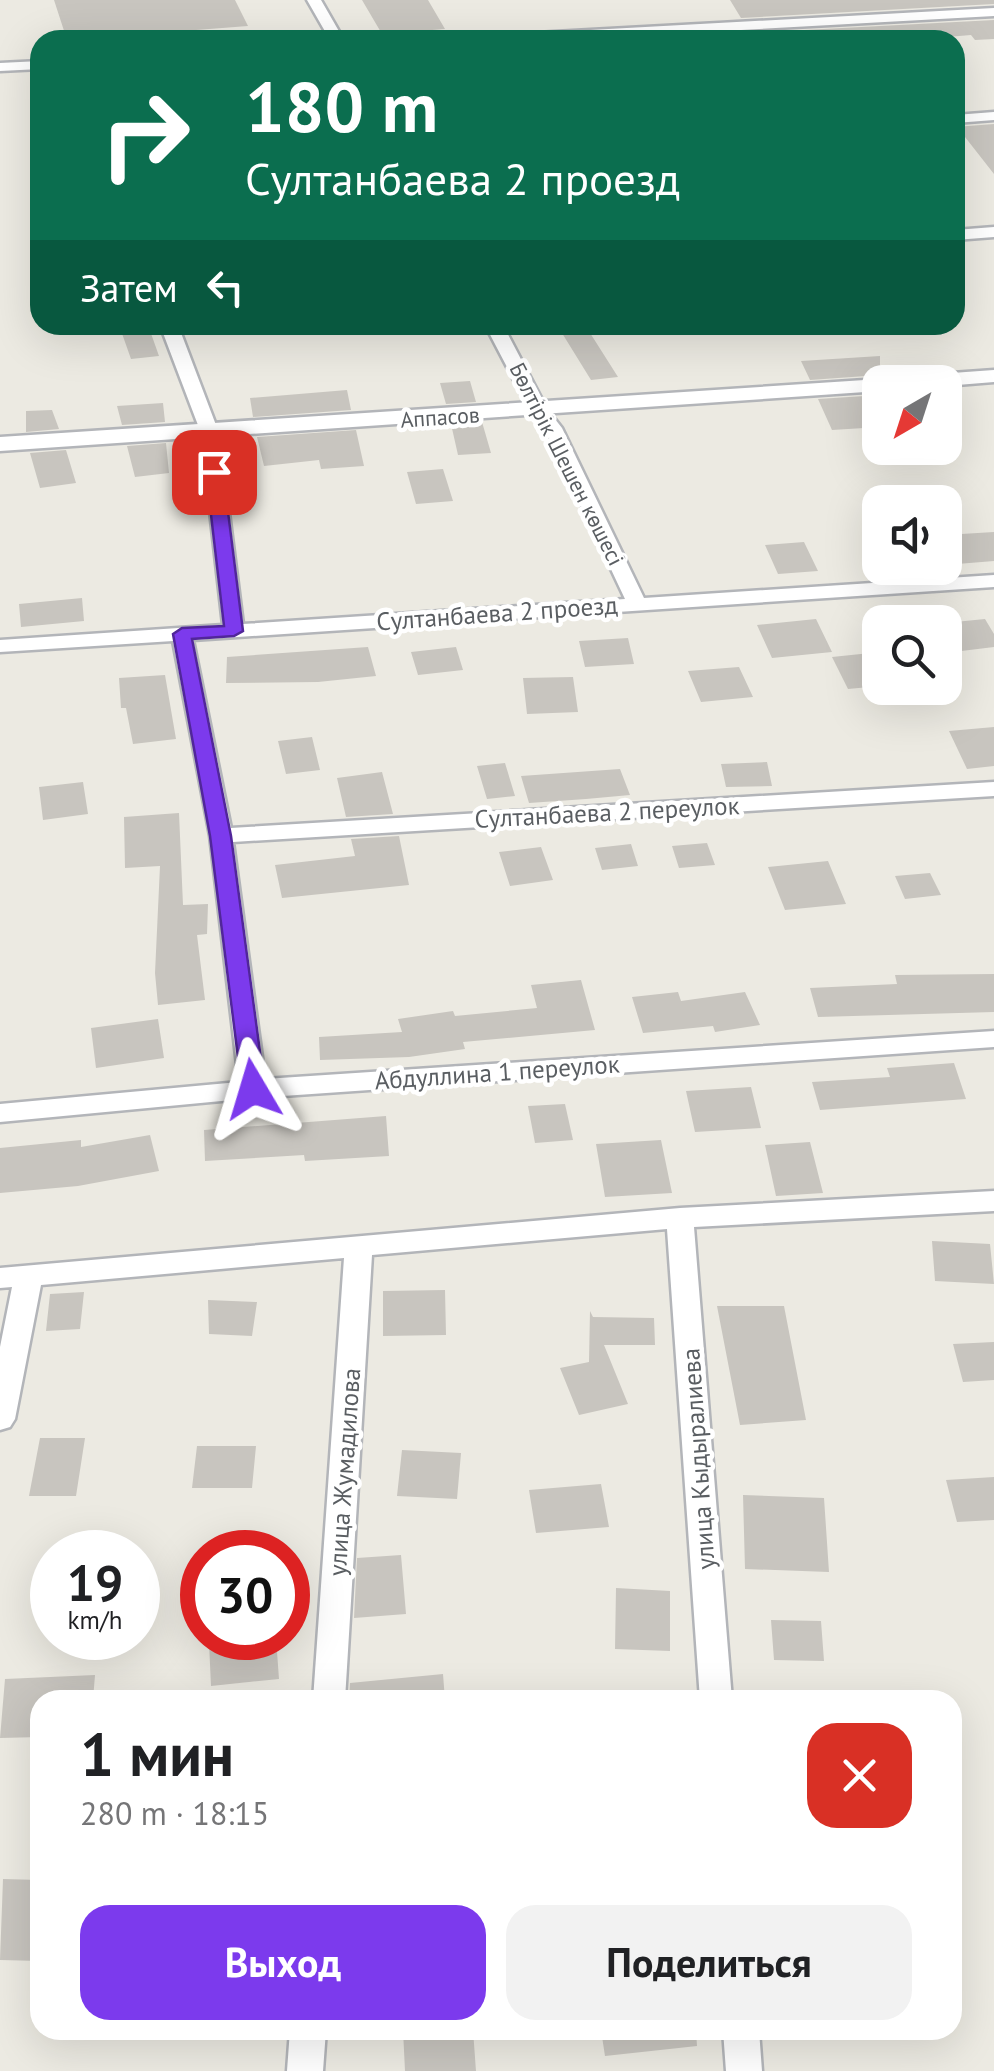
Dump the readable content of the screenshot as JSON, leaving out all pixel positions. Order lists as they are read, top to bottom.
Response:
{
  "streets": {
    "street": [
      "Аппасов",
      "Бөлтірік Шешен көшесі",
      "Султанбаева 2 проезд",
      "Султанбаева 2 переулок",
      "Абдуллина 1 переулок",
      "улица Кыдыралиева",
      "улица Жумадилова"
    ]
  },
  "crossings": [
    ["Аппасов", "Бөлтірік Шешен көшесі"],
    ["Бөлтірік Шешен көшесі", "Султанбаева 2 проезд"]
  ],
  "north": "bottom left",
  "page": {
    "turn": ["180 m", "Султанбаева 2 проезд"],
    "then": "Затем",
    "speed": "19 km/h",
    "limit": "30",
    "heading": ["1 мин", "280 m · 18:15"],
    "buttons": ["Выход", "Поделиться"]
  }
}
